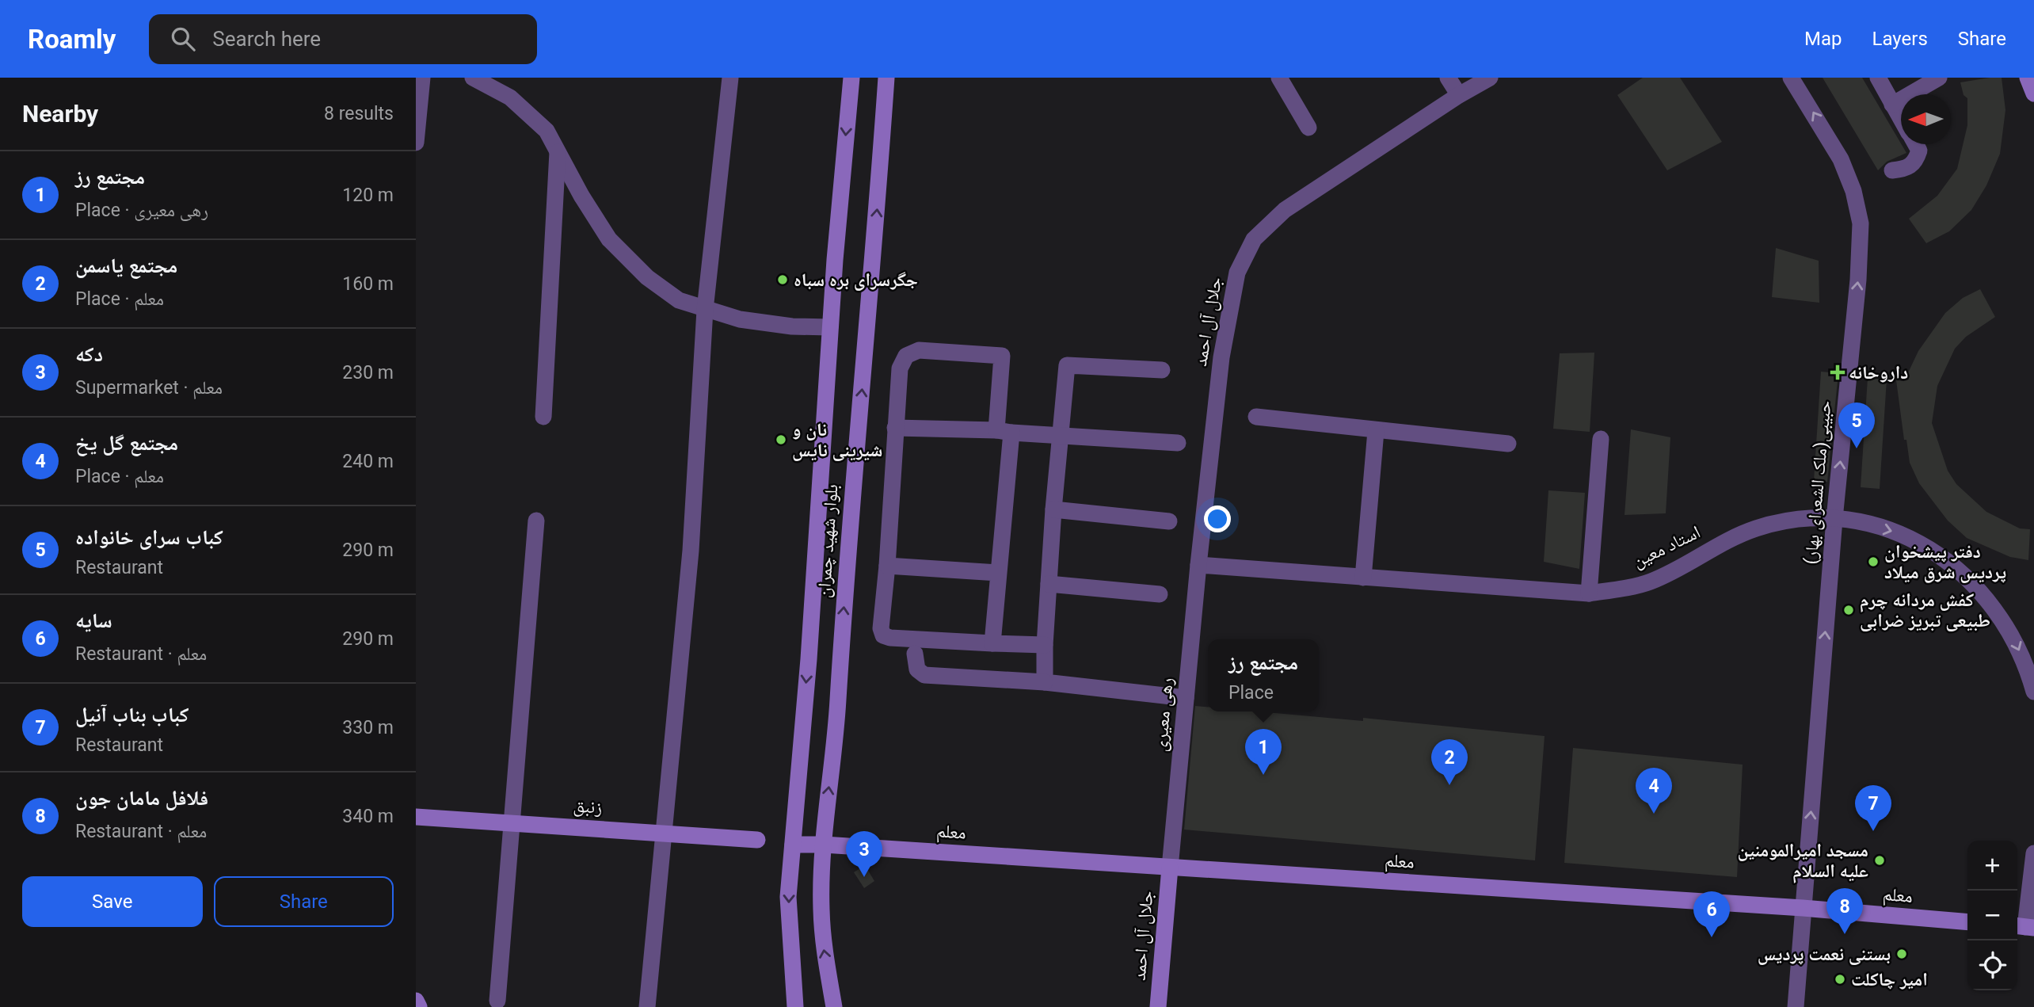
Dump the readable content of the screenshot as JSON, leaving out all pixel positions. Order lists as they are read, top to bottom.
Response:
{
  "streets": {
    "main road": [
      "جلال آل احمد",
      "بلوار شهید چمران",
      "زنبق",
      "معلم"
    ],
    "street": ["حبیبی(ملک الشعرای بهار)", "استاد معین", "رهی معیری"]
  },
  "crossings": [
    ["جلال آل احمد", "استاد معین"],
    ["جلال آل احمد", "رهی معیری"],
    ["جلال آل احمد", "معلم"],
    ["حبیبی(ملک الشعرای بهار)", "استاد معین"],
    ["حبیبی(ملک الشعرای بهار)", "معلم"],
    ["بلوار شهید چمران", "معلم"],
    ["استاد معین", "رهی معیری"],
    ["رهی معیری", "معلم"]
  ],
  "one_way": ["حبیبی(ملک الشعرای بهار)"],
  "places": {
    "other": [
      "جگرسرای بره سباه",
      "نان و شیرینی نایس",
      "دفتر پیشخوان پردیس شرق میلاد",
      "کفش مردانه چرم طبیعی تبریز ضرابی",
      "مسجد امیرالمومنین علیه السلام",
      "بستنی نعمت پردیس",
      "امیر چاکلت"
    ],
    "health": ["داروخانه"]
  },
  "north": "left",
  "page": {
    "header": "Roamly",
    "search": "Search here",
    "nav": ["Map", "Layers", "Share"],
    "heading": ["Nearby", "8 results"],
    "list": [
      {
        "mark": "1",
        "name": "مجتمع رز",
        "note": "Place · رهی معیری",
        "value": "120 m"
      },
      {
        "mark": "2",
        "name": "مجتمع یاسمن",
        "note": "Place · معلم",
        "value": "160 m"
      },
      {
        "mark": "3",
        "name": "دکه",
        "note": "Supermarket · معلم",
        "value": "230 m"
      },
      {
        "mark": "4",
        "name": "مجتمع گل یخ",
        "note": "Place · معلم",
        "value": "240 m"
      },
      {
        "mark": "5",
        "name": "کباب سرای خانواده",
        "note": "Restaurant",
        "value": "290 m"
      },
      {
        "mark": "6",
        "name": "سایه",
        "note": "Restaurant · معلم",
        "value": "290 m"
      },
      {
        "mark": "7",
        "name": "کباب بناب آنیل",
        "note": "Restaurant",
        "value": "330 m"
      },
      {
        "mark": "8",
        "name": "فلافل مامان جون",
        "note": "Restaurant · معلم",
        "value": "340 m"
      }
    ],
    "pins": [
      "5",
      "1",
      "2",
      "4",
      "7",
      "3",
      "8",
      "6"
    ],
    "popup": ["مجتمع رز", "Place"],
    "map_buttons": ["+", "−"],
    "buttons": ["Save", "Share"]
  }
}
